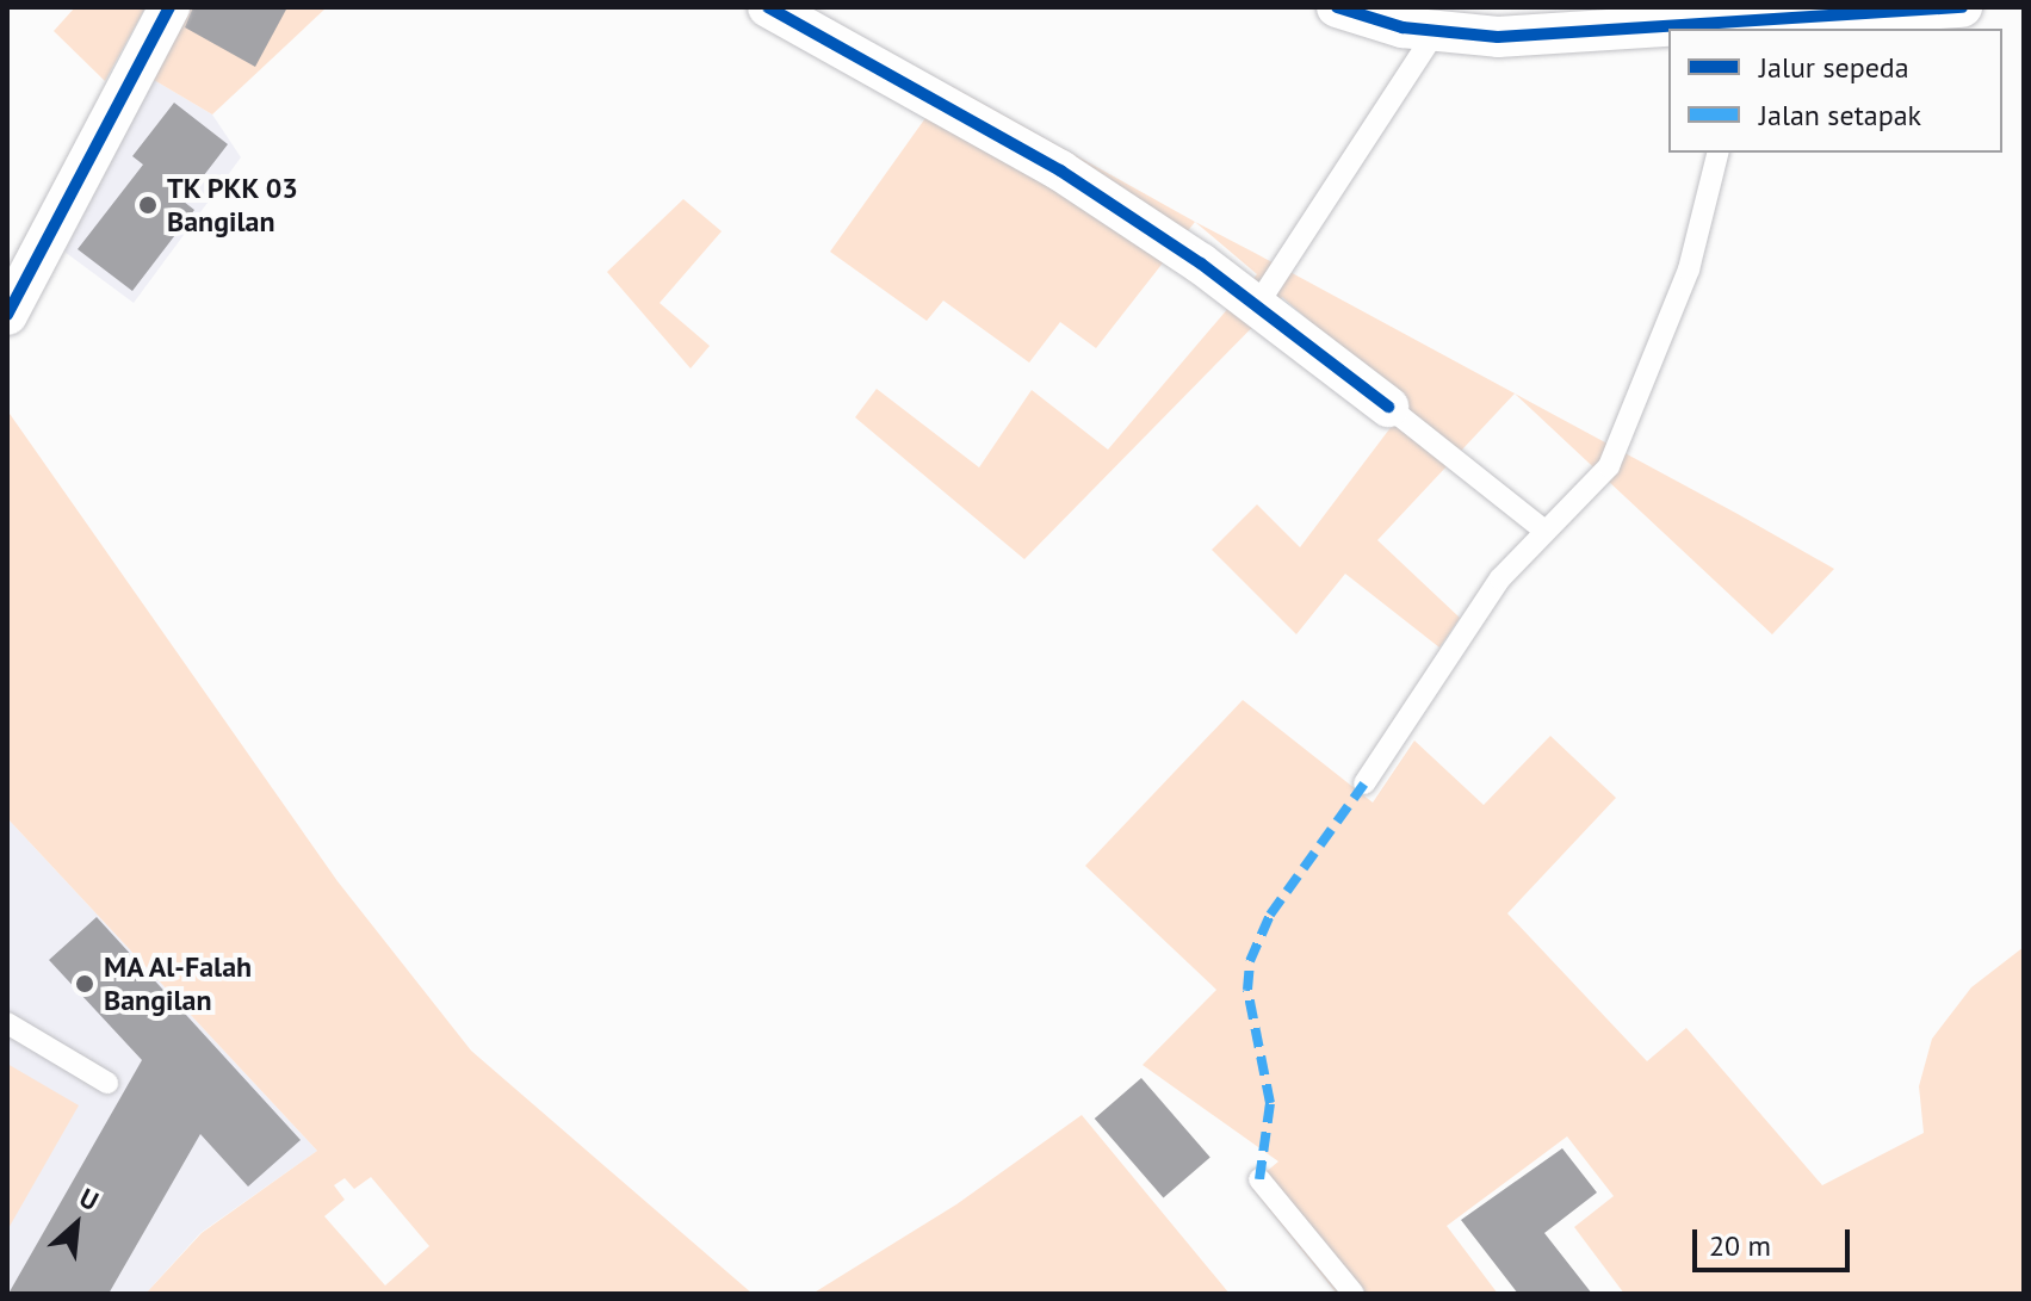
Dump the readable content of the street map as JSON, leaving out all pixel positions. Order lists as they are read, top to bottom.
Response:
{
  "places": ["TK PKK 03 Bangilan", "MA Al-Falah Bangilan"],
  "legend": ["Jalur sepeda", "Jalan setapak"],
  "scale_bar": "20 m",
  "north": "top right"
}
